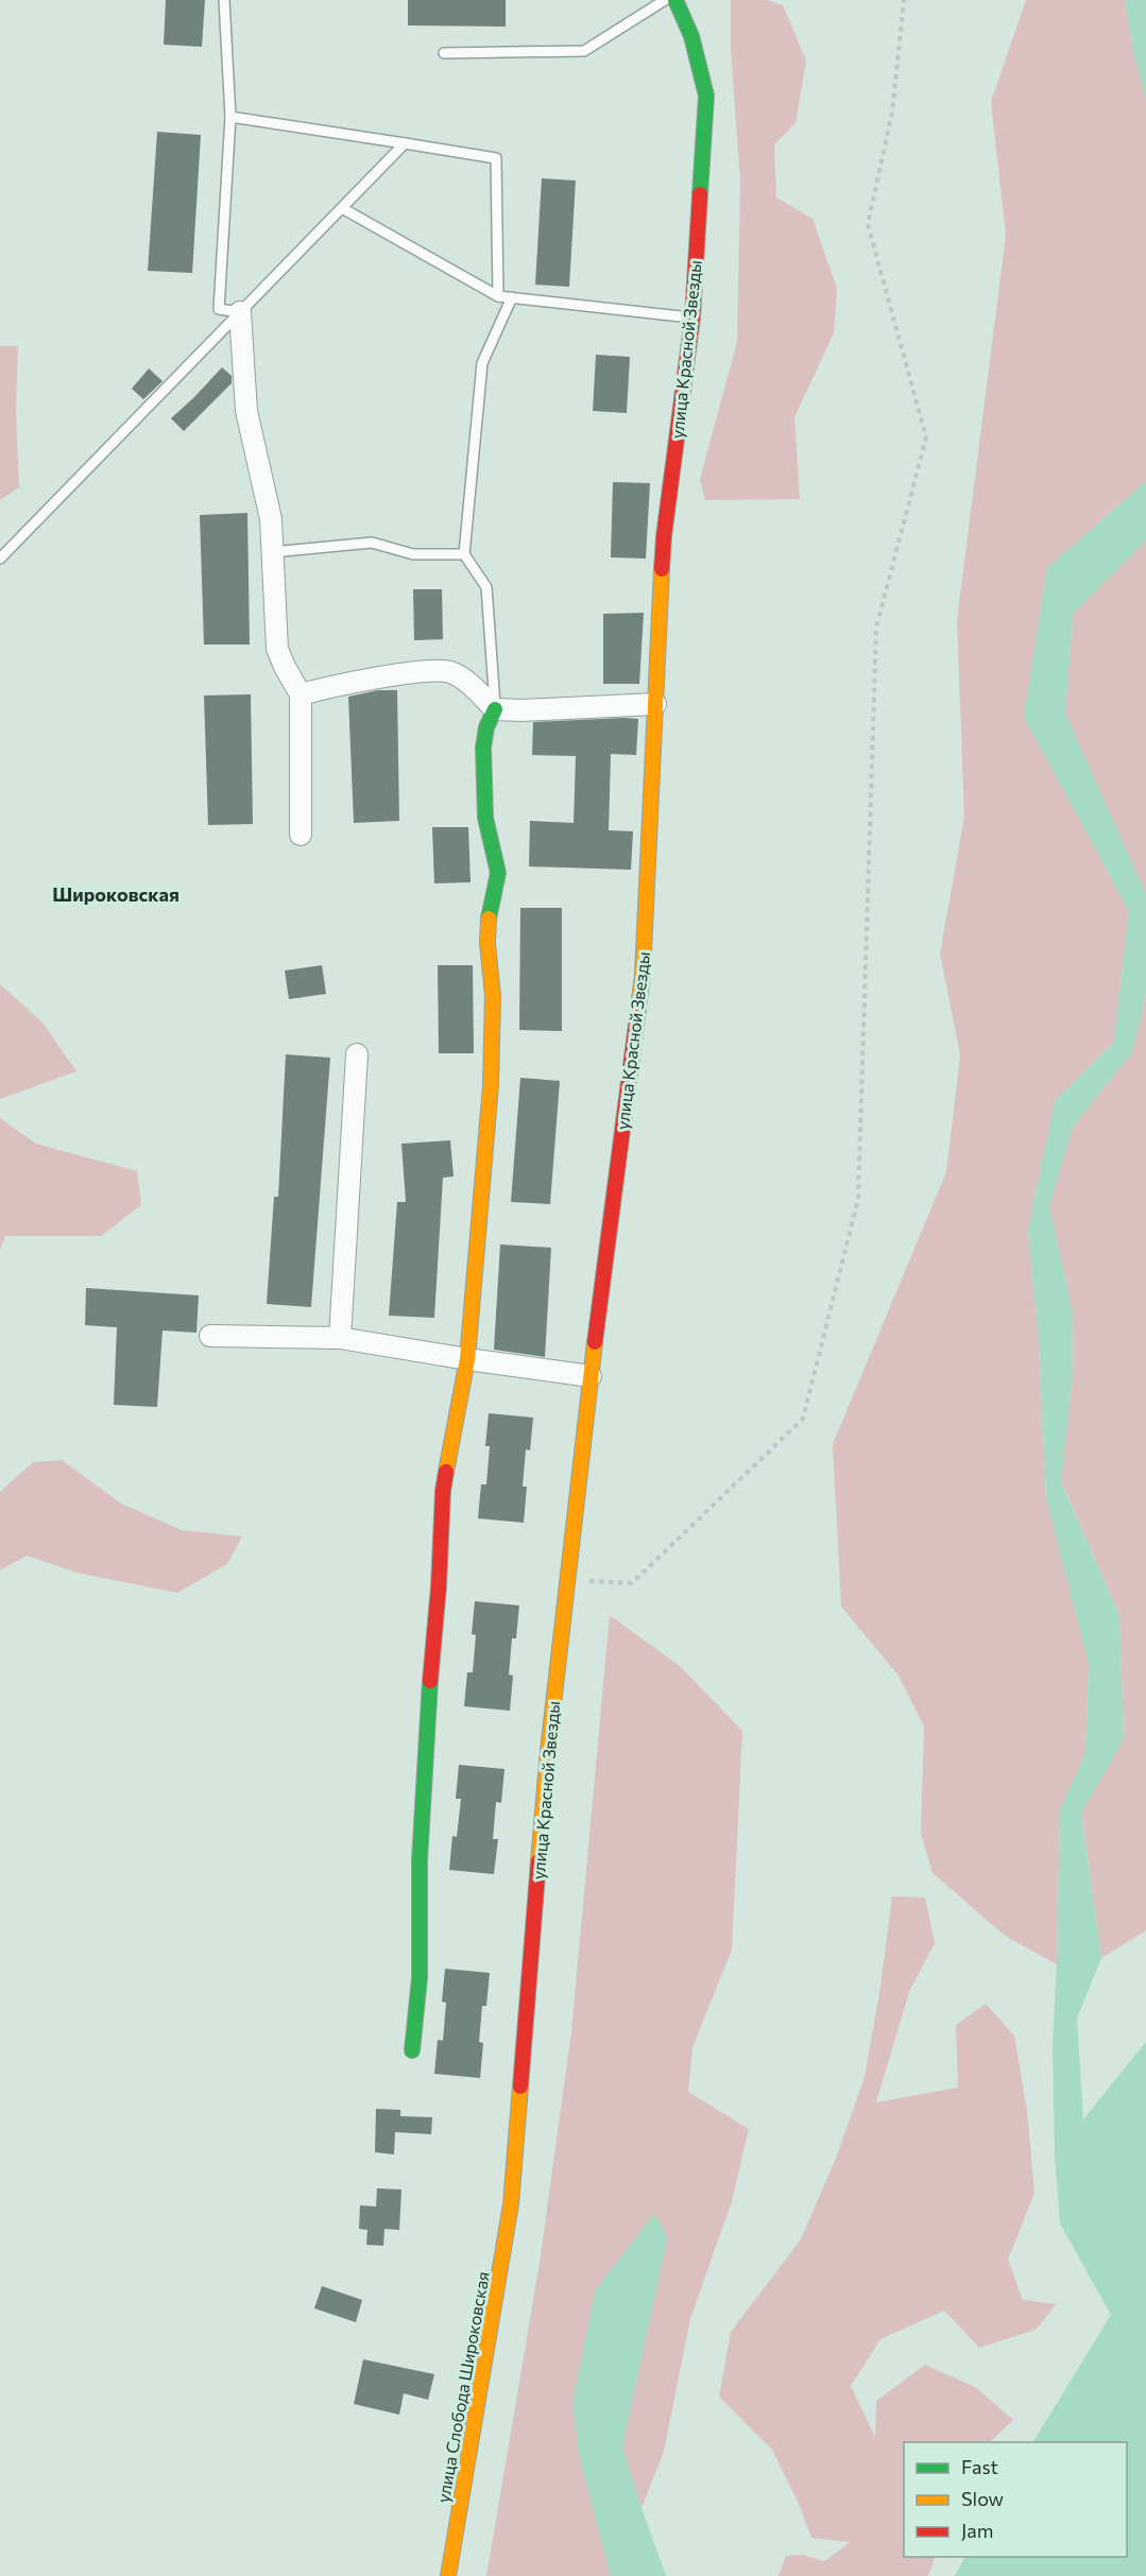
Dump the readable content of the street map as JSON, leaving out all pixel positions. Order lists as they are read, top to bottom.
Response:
{
  "streets": {
    "street": ["улица Красной Звезды", "улица Слобода Широковская"]
  },
  "crossings": [
    ["улица Красной Звезды", "улица Слобода Широковская"]
  ],
  "districts": ["Широковская"],
  "legend": ["Fast", "Slow", "Jam"]
}
